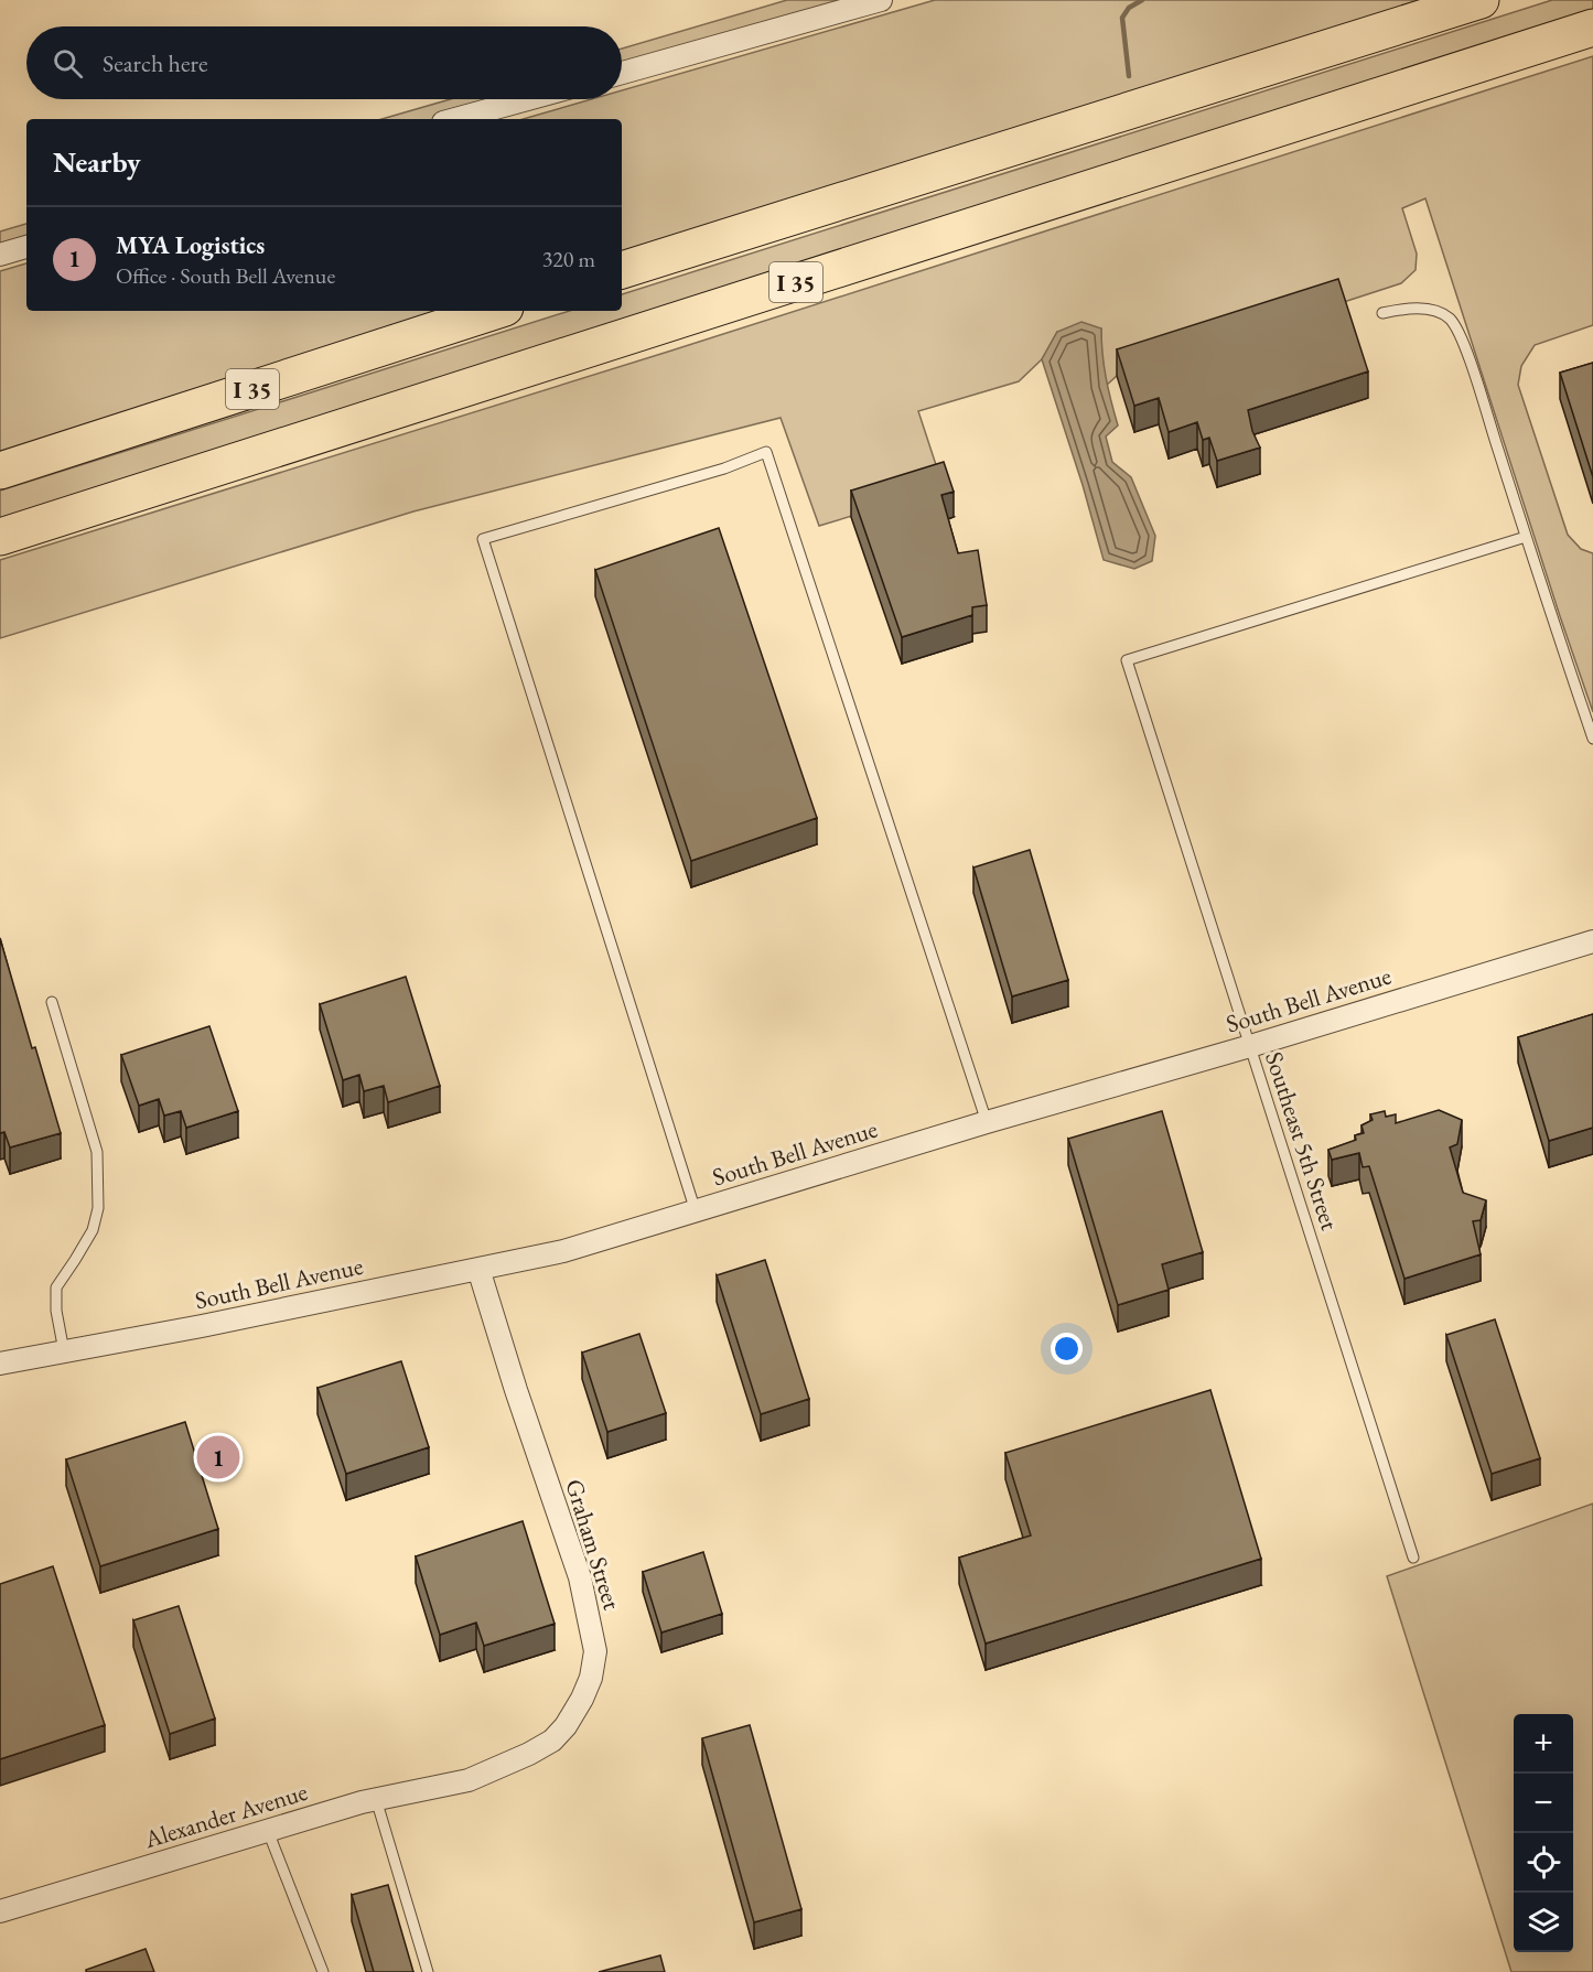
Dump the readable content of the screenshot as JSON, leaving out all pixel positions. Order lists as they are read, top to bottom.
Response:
{
  "streets": {
    "highway": ["I 35"],
    "street": ["South Bell Avenue", "Graham Street", "Alexander Avenue"],
    "lane": ["Southeast 5th Street"]
  },
  "crossings": [
    ["South Bell Avenue", "Southeast 5th Street"],
    ["South Bell Avenue", "Graham Street"],
    ["Graham Street", "Alexander Avenue"]
  ],
  "page": {
    "search": "Search here",
    "heading": "Nearby",
    "list": [
      {
        "mark": "1",
        "name": "MYA Logistics",
        "note": "Office · South Bell Avenue",
        "value": "320 m"
      }
    ],
    "pins": "1",
    "map_buttons": ["+", "−"]
  }
}
